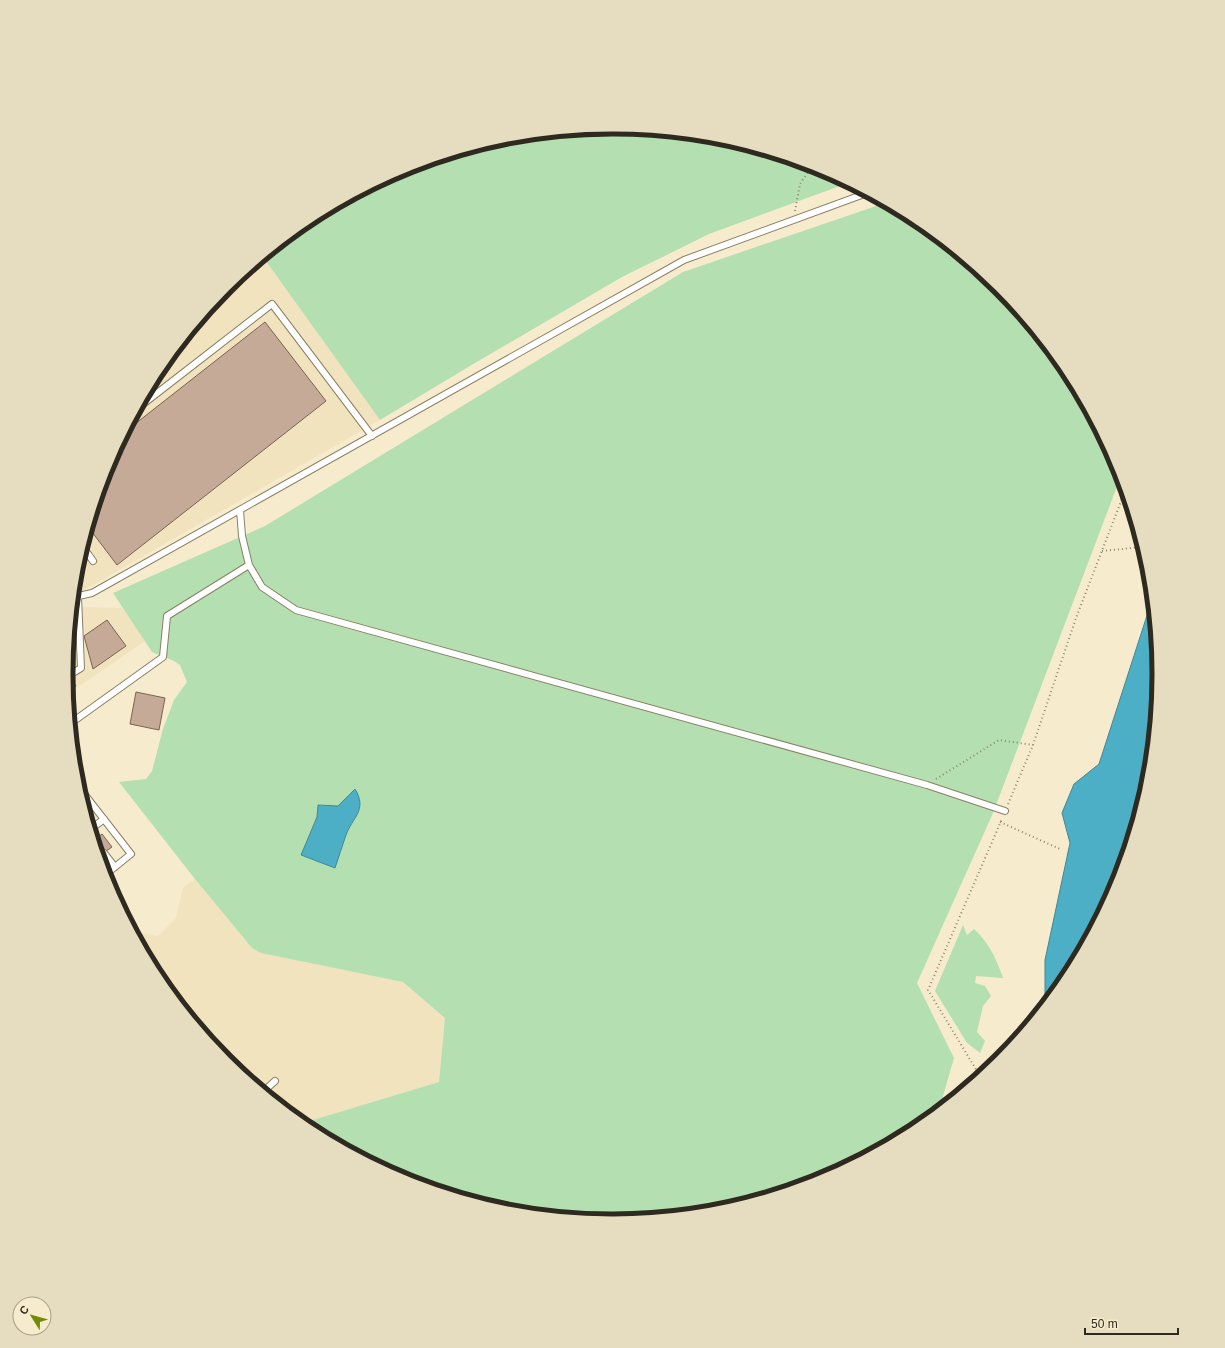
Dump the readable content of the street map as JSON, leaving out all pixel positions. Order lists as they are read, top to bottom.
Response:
{
  "scale_bar": "50 m",
  "north": "top left"
}
